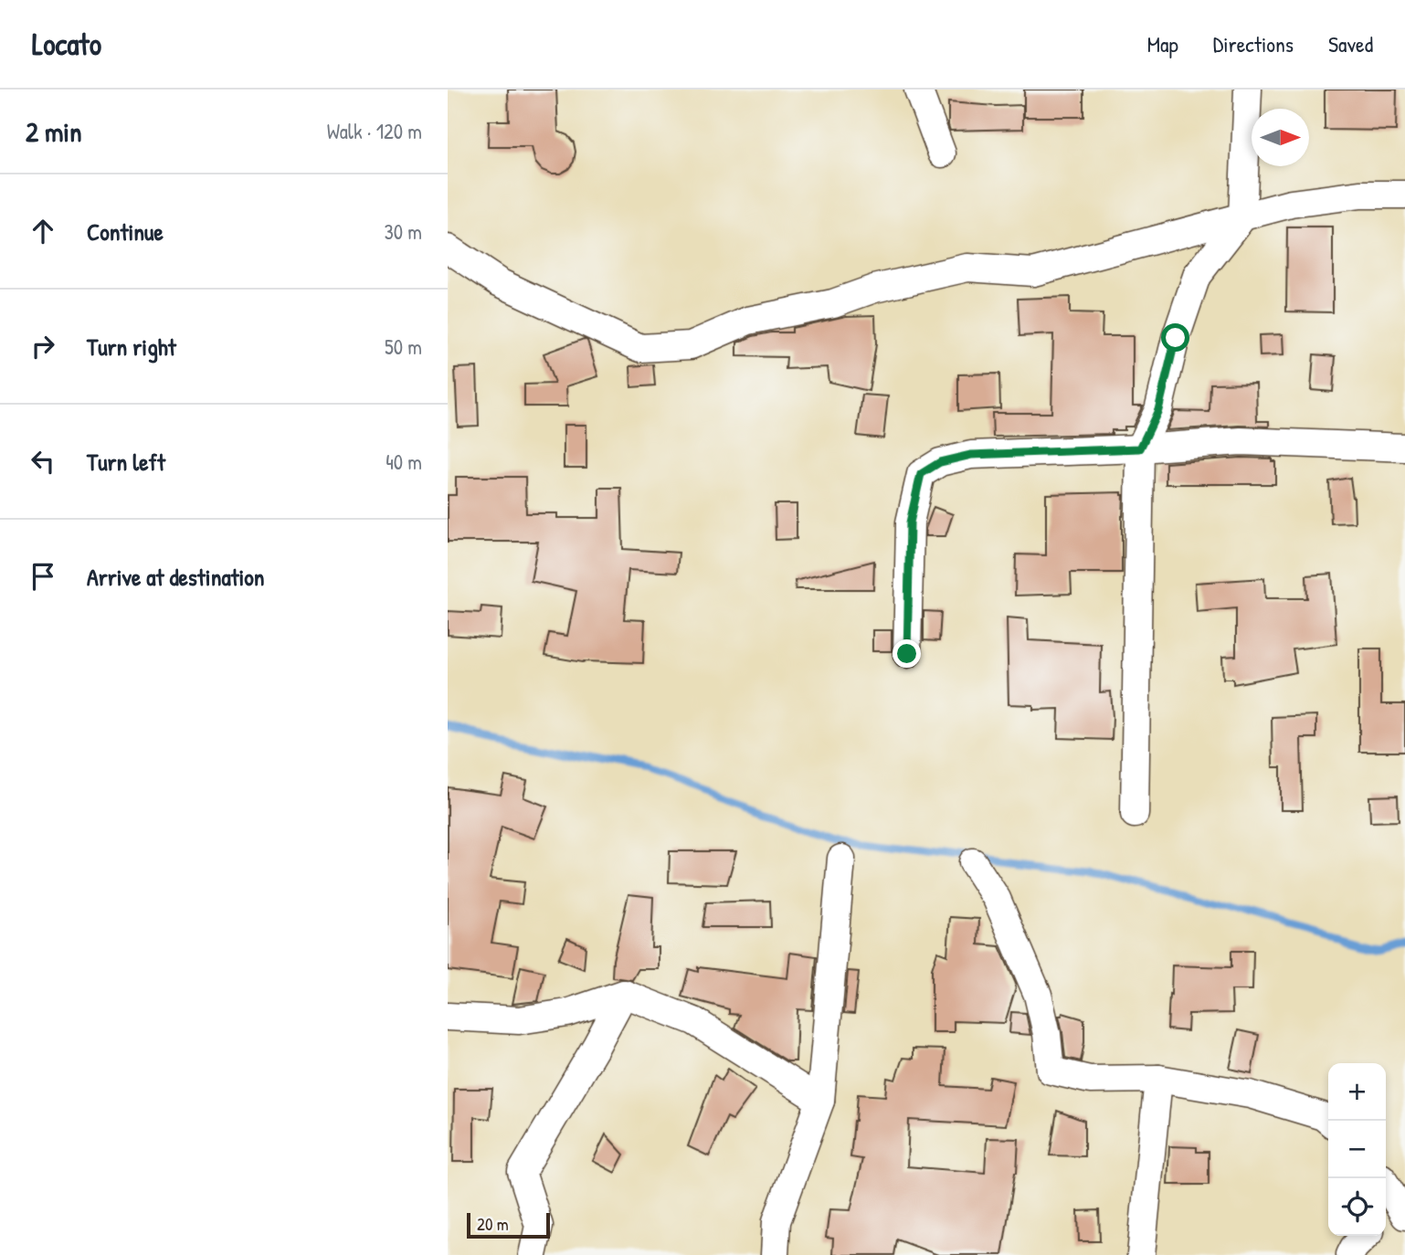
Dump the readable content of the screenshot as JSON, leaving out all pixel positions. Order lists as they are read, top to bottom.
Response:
{
  "scale_bar": "20 m",
  "north": "right",
  "page": {
    "header": "Locato",
    "nav": ["Map", "Directions", "Saved"],
    "heading": ["2 min", "Walk · 120 m"],
    "list": [
      ["Continue", "30 m"],
      ["Turn right", "50 m"],
      ["Turn left", "40 m"],
      "Arrive at destination"
    ],
    "map_buttons": ["+", "−"],
    "scale": "20 m"
  }
}
